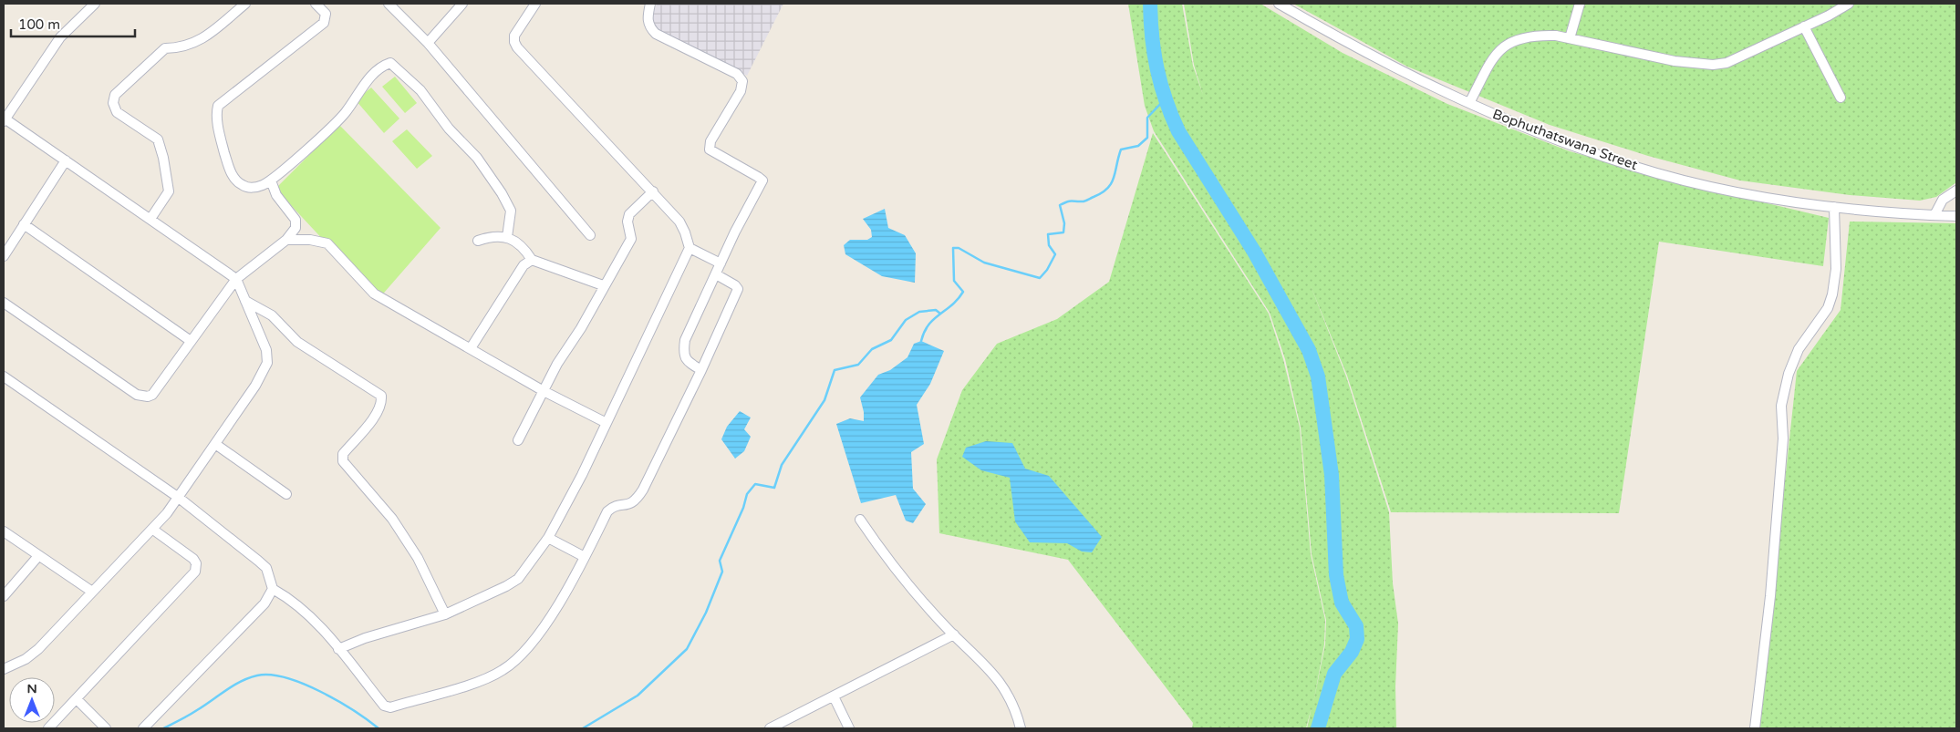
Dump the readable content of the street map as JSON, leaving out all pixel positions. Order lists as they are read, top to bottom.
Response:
{
  "streets": {
    "street": ["Bophuthatswana Street"]
  },
  "scale_bar": "100 m",
  "north": "top"
}
